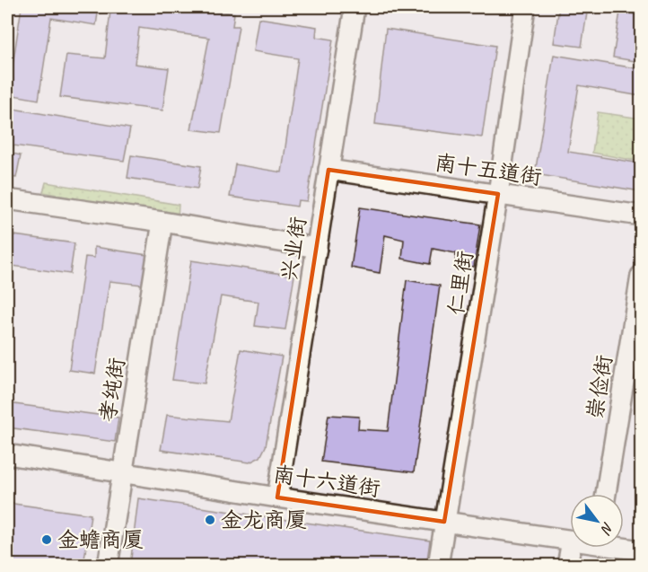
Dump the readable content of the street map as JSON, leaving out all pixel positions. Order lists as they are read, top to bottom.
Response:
{
  "streets": {
    "street": [
      "南十五道街",
      "兴业街",
      "仁里街",
      "崇俭街",
      "孝纯街",
      "南十六道街"
    ]
  },
  "crossings": [
    ["南十五道街", "兴业街"],
    ["南十五道街", "仁里街"],
    ["兴业街", "南十六道街"],
    ["仁里街", "南十六道街"],
    ["孝纯街", "南十六道街"]
  ],
  "places": ["金龙商厦", "金蟾商厦"],
  "north": "bottom right"
}
